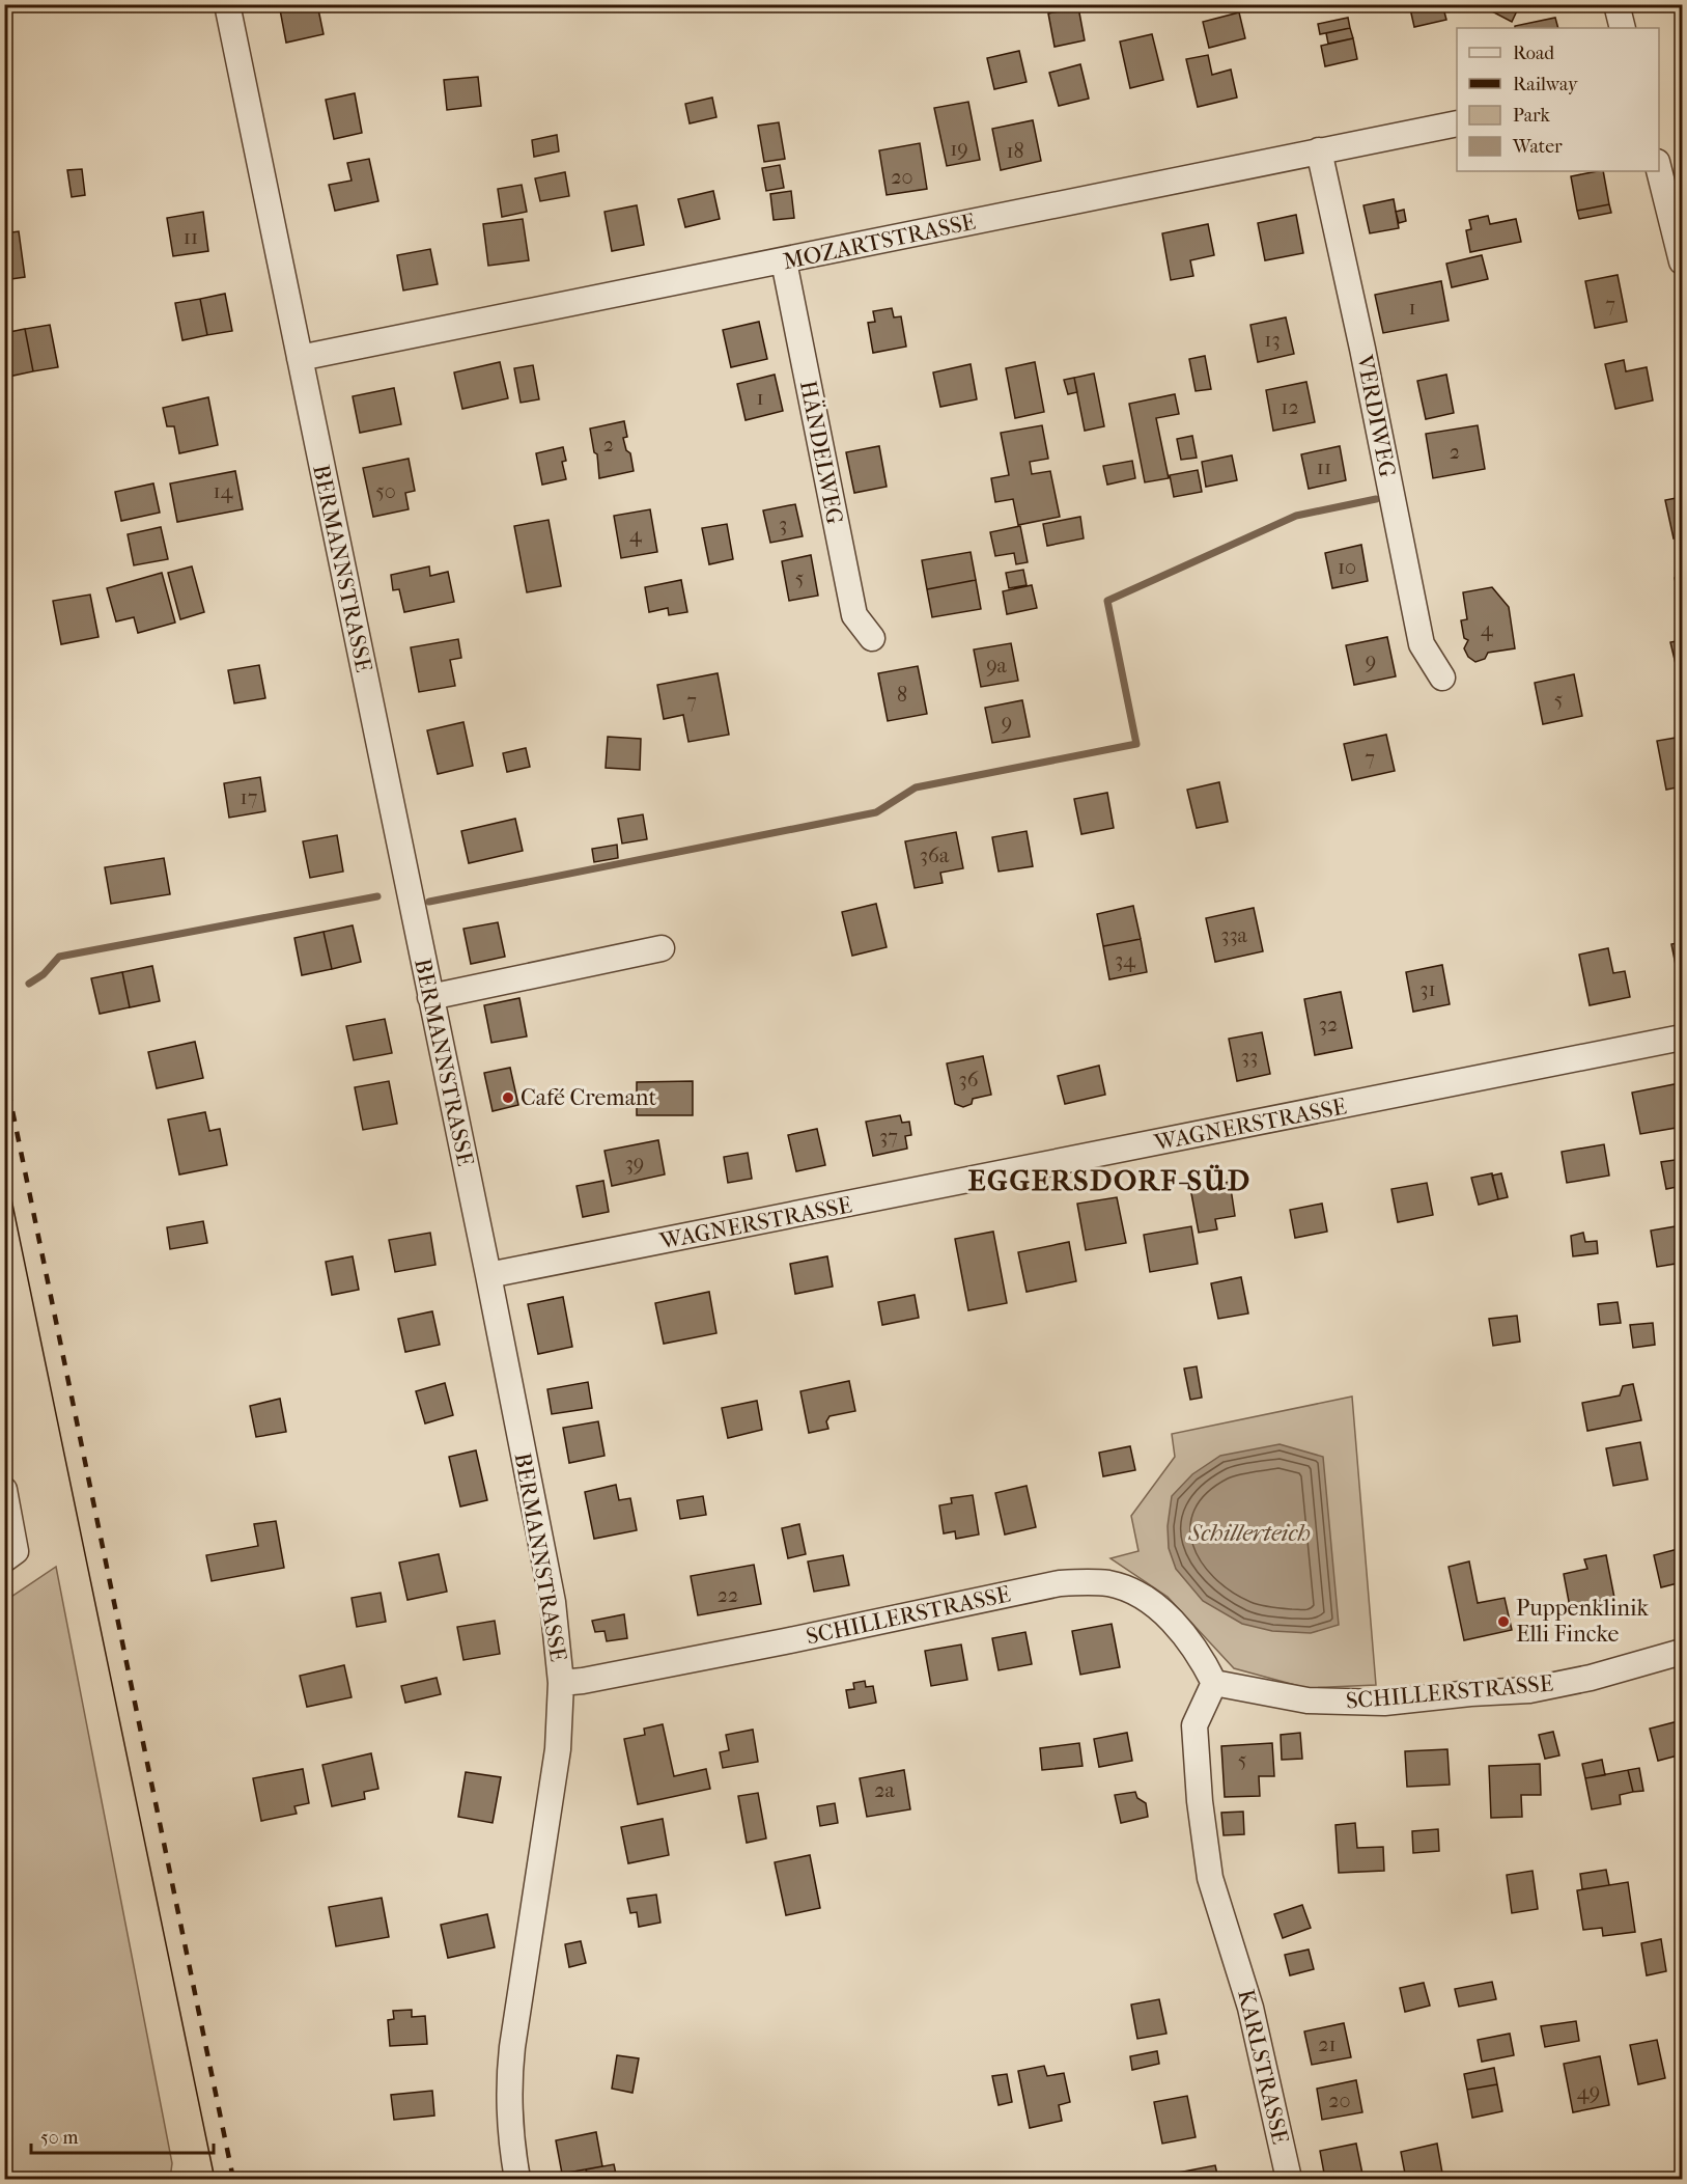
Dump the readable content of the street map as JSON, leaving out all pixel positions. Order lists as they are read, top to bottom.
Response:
{
  "streets": {
    "street": [
      "MOZARTSTRASSE",
      "VERDIWEG",
      "HÄNDELWEG",
      "BERMANNSTRASSE",
      "WAGNERSTRASSE",
      "SCHILLERSTRASSE",
      "KARLSTRASSE"
    ]
  },
  "crossings": [
    ["MOZARTSTRASSE", "VERDIWEG"],
    ["MOZARTSTRASSE", "HÄNDELWEG"],
    ["MOZARTSTRASSE", "BERMANNSTRASSE"],
    ["BERMANNSTRASSE", "WAGNERSTRASSE"],
    ["BERMANNSTRASSE", "SCHILLERSTRASSE"],
    ["SCHILLERSTRASSE", "KARLSTRASSE"]
  ],
  "districts": ["EGGERSDORF-SÜD"],
  "water": ["Schillerteich"],
  "places": ["Café Cremant", "Puppenklinik Elli Fincke"],
  "house_numbers": [
    "19",
    "18",
    "20",
    "11",
    "7",
    "1",
    "13",
    "1",
    "12",
    "2",
    "2",
    "11",
    "14",
    "50",
    "3",
    "4",
    "10",
    "5",
    "4",
    "9",
    "9a",
    "8",
    "5",
    "7",
    "9",
    "7",
    "17",
    "36a",
    "33a",
    "34",
    "31",
    "32",
    "33",
    "36",
    "37",
    "39",
    "22",
    "5",
    "2a",
    "21",
    "49",
    "20"
  ],
  "legend": [
    "Road",
    "Railway",
    "Park",
    "Water"
  ],
  "scale_bar": "50 m"
}
